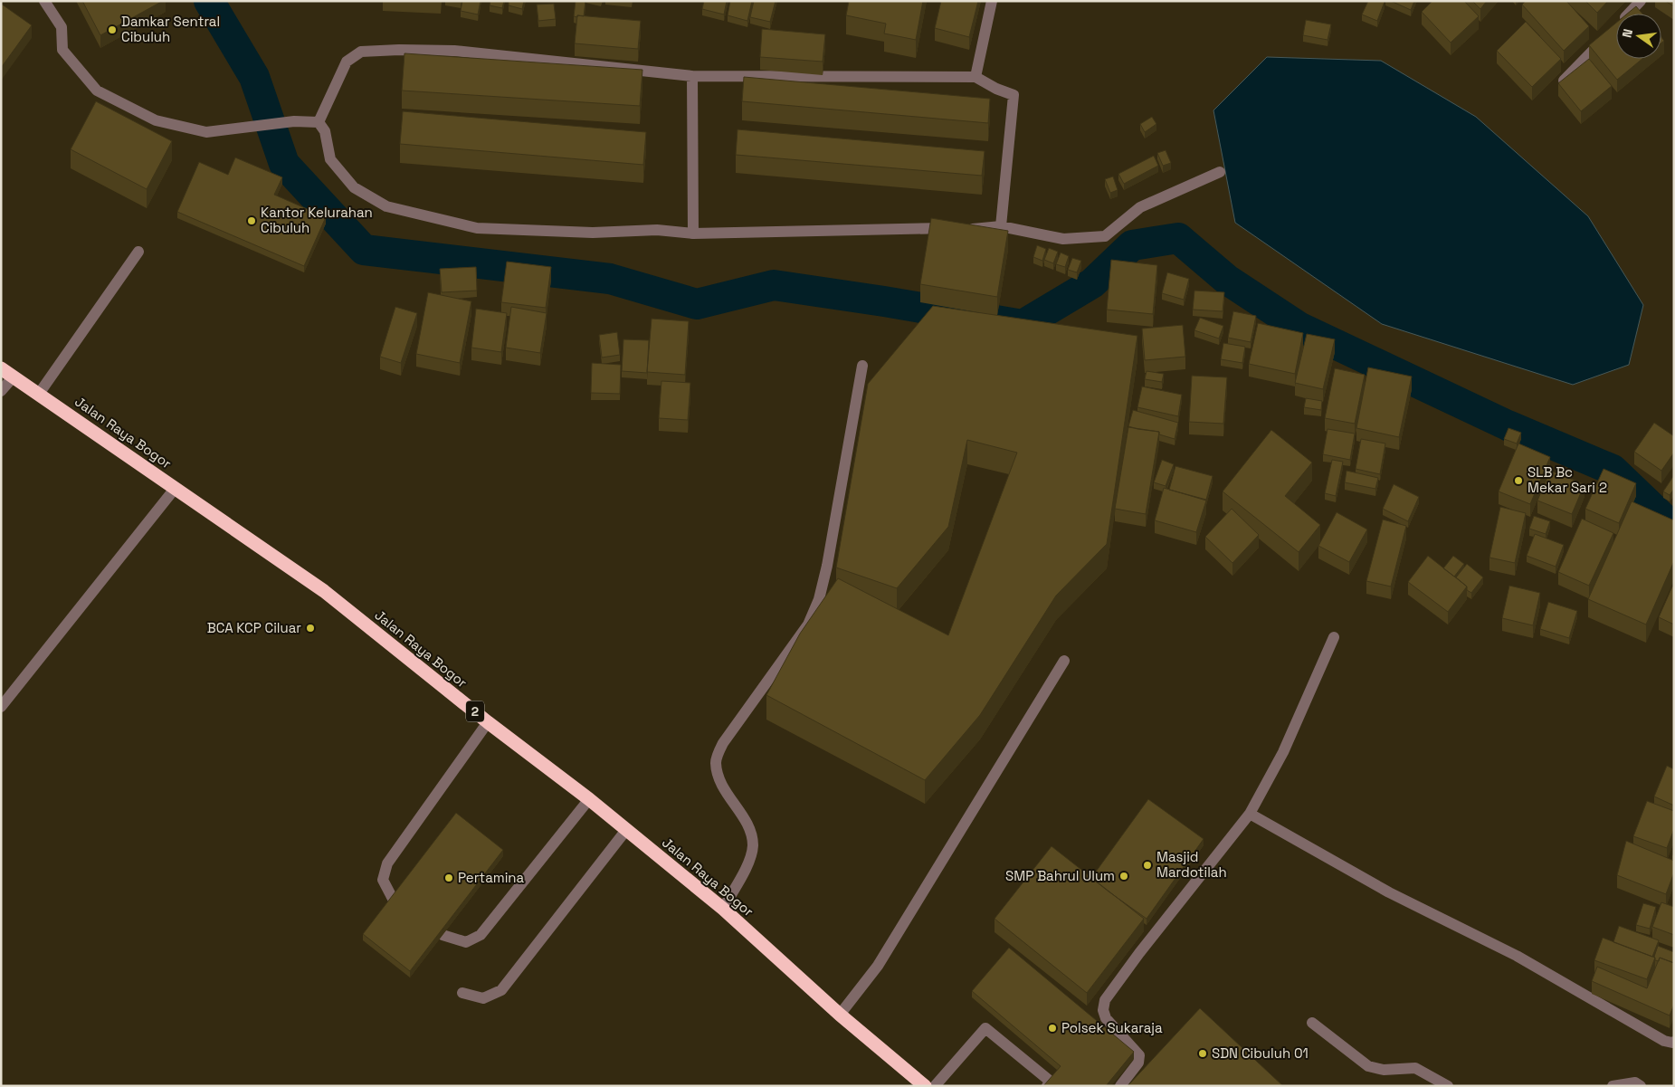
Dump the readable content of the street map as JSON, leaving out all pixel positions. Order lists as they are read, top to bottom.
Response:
{
  "streets": {
    "highway": ["Jalan Raya Bogor", "2"]
  },
  "places": [
    "Damkar Sentral Cibuluh",
    "Kantor Kelurahan Cibuluh",
    "SLB Bc Mekar Sari 2",
    "BCA KCP Ciluar",
    "Masjid Mardotilah",
    "SMP Bahrul Ulum",
    "Pertamina",
    "Polsek Sukaraja",
    "SDN Cibuluh 01"
  ],
  "north": "left"
}
